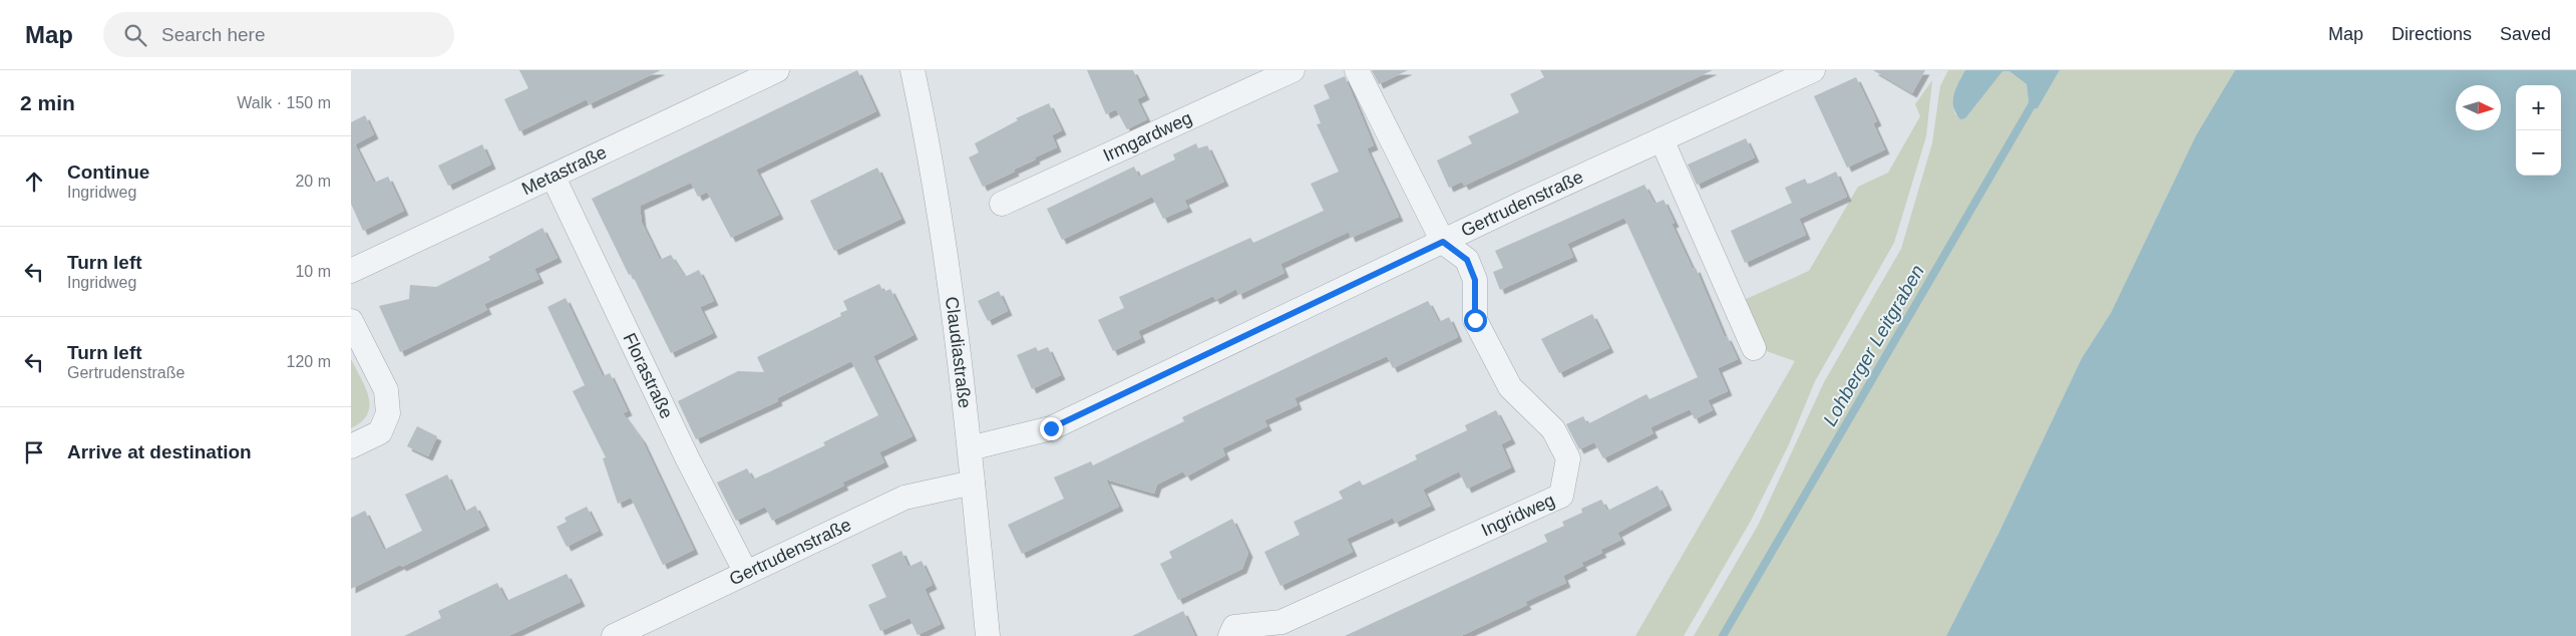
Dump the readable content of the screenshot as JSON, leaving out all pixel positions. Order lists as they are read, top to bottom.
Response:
{
  "streets": {
    "street": [
      "Irmgardweg",
      "Metastraße",
      "Gertrudenstraße",
      "Claudiastraße",
      "Florastraße",
      "Ingridweg"
    ]
  },
  "crossings": [
    ["Metastraße", "Florastraße"],
    ["Gertrudenstraße", "Claudiastraße"],
    ["Gertrudenstraße", "Florastraße"],
    ["Gertrudenstraße", "Ingridweg"]
  ],
  "water": ["Lohberger Leitgraben"],
  "north": "right",
  "page": {
    "header": "Map",
    "search": "Search here",
    "nav": ["Map", "Directions", "Saved"],
    "heading": ["2 min", "Walk · 150 m"],
    "map_buttons": ["+", "−"],
    "list": [
      ["Continue", "Ingridweg", "20 m"],
      ["Turn left", "Ingridweg", "10 m"],
      ["Turn left", "Gertrudenstraße", "120 m"],
      "Arrive at destination"
    ]
  }
}
